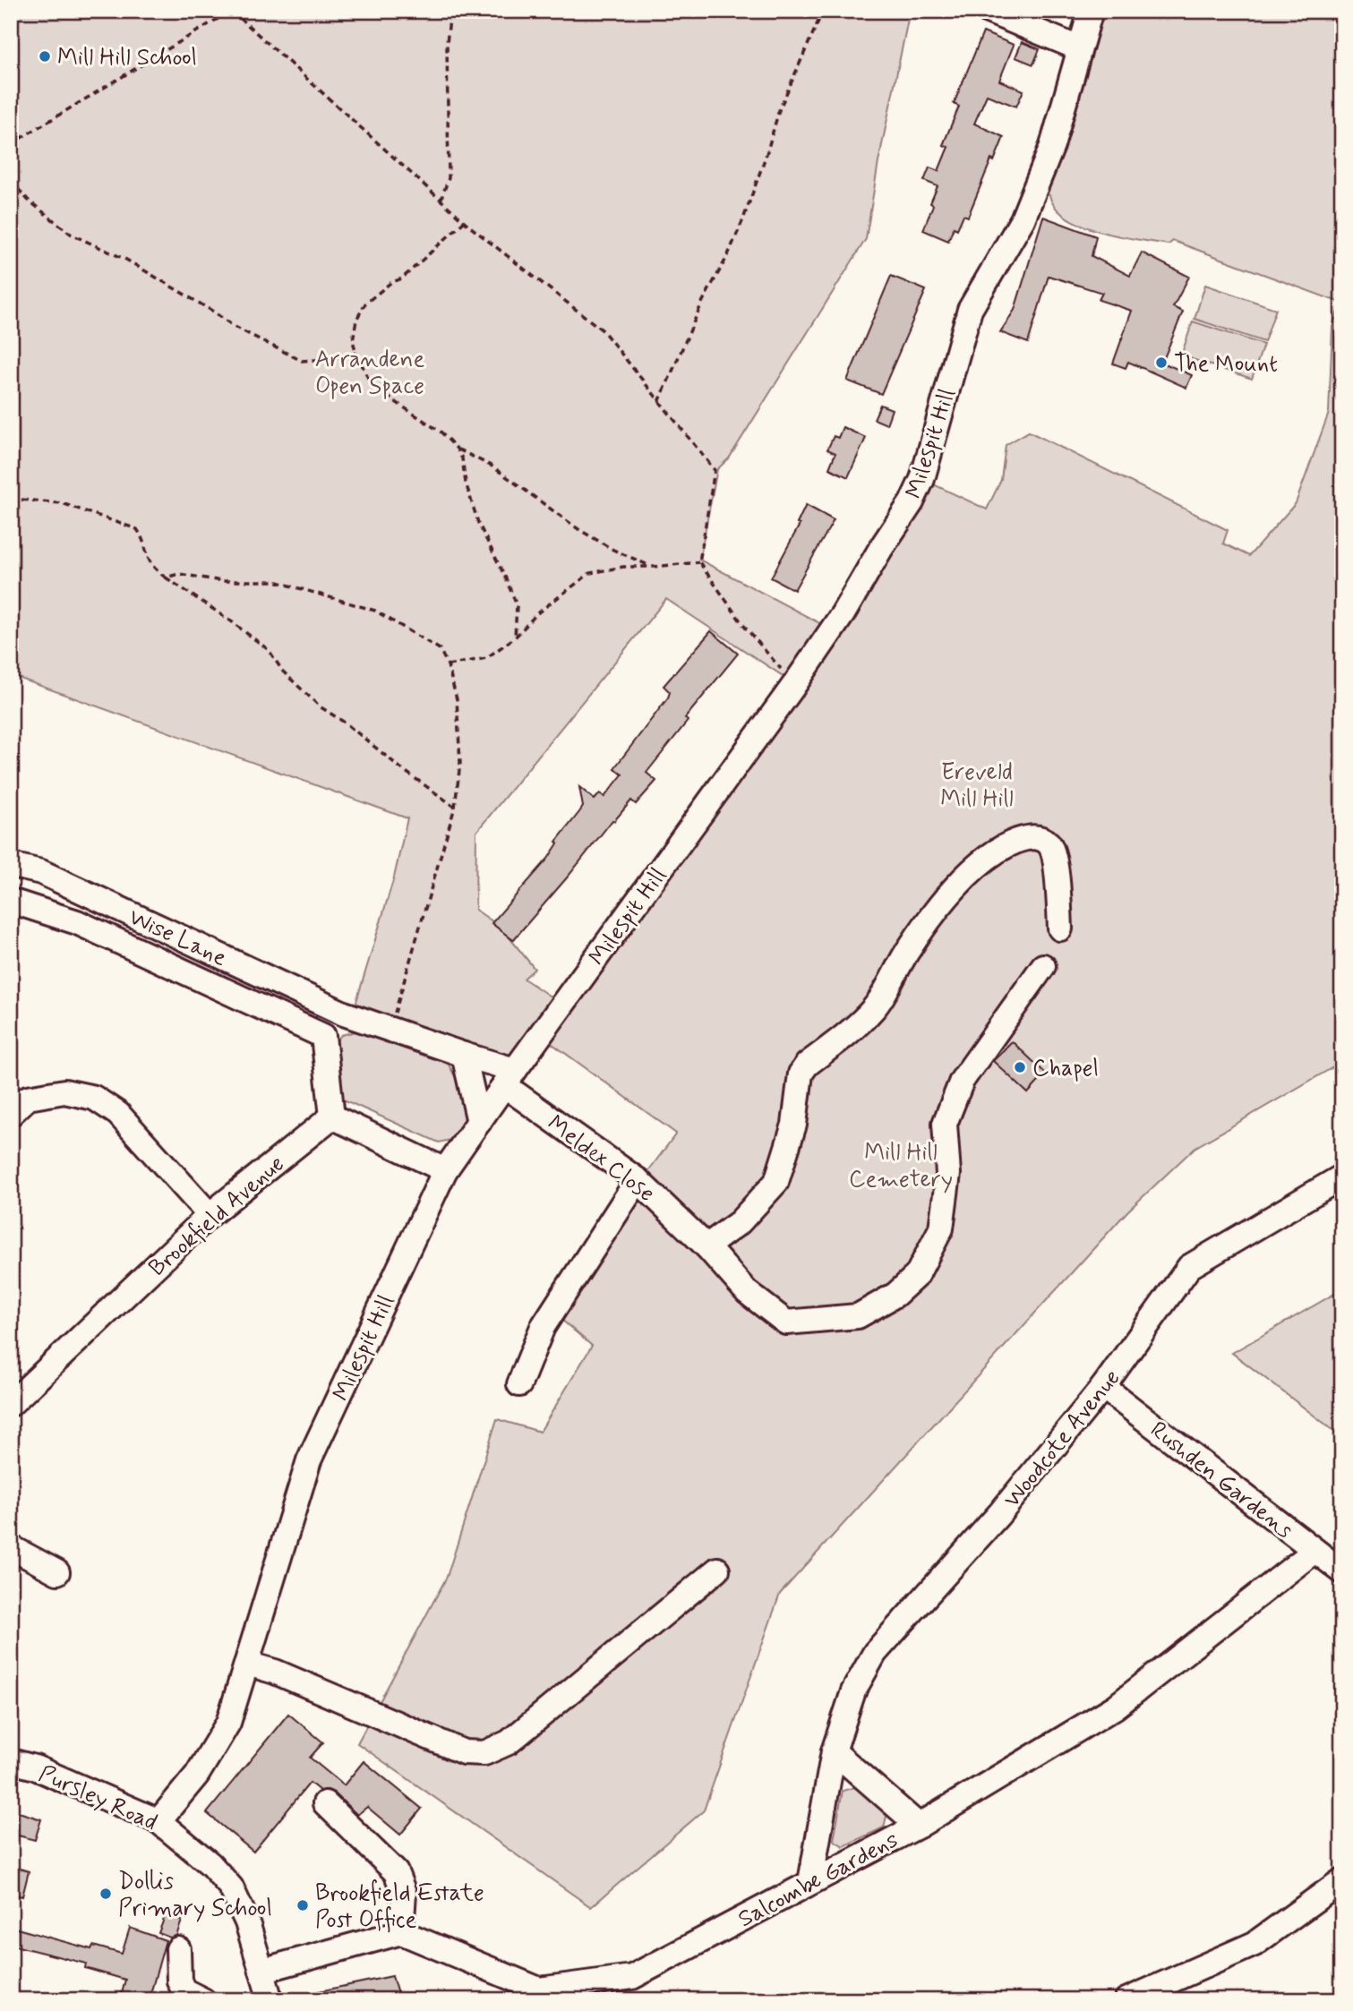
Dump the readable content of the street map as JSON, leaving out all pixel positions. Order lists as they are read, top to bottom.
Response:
{
  "streets": {
    "street": [
      "Milespit Hill",
      "Wise Lane",
      "Meldex Close",
      "Brookfield Avenue",
      "Woodcote Avenue",
      "Rushden Gardens",
      "Pursley Road",
      "Salcombe Gardens"
    ]
  },
  "crossings": [
    ["Milespit Hill", "Wise Lane"],
    ["Milespit Hill", "Meldex Close"],
    ["Milespit Hill", "Pursley Road"],
    ["Wise Lane", "Meldex Close"],
    ["Woodcote Avenue", "Rushden Gardens"],
    ["Woodcote Avenue", "Salcombe Gardens"],
    ["Rushden Gardens", "Salcombe Gardens"]
  ],
  "parks": ["Arrandene Open Space", "Ereveld Mill Hill", "Mill Hill Cemetery"],
  "places": [
    "Mill Hill School",
    "The Mount",
    "Chapel",
    "Dollis Primary School",
    "Brookfield Estate Post Office"
  ]
}
